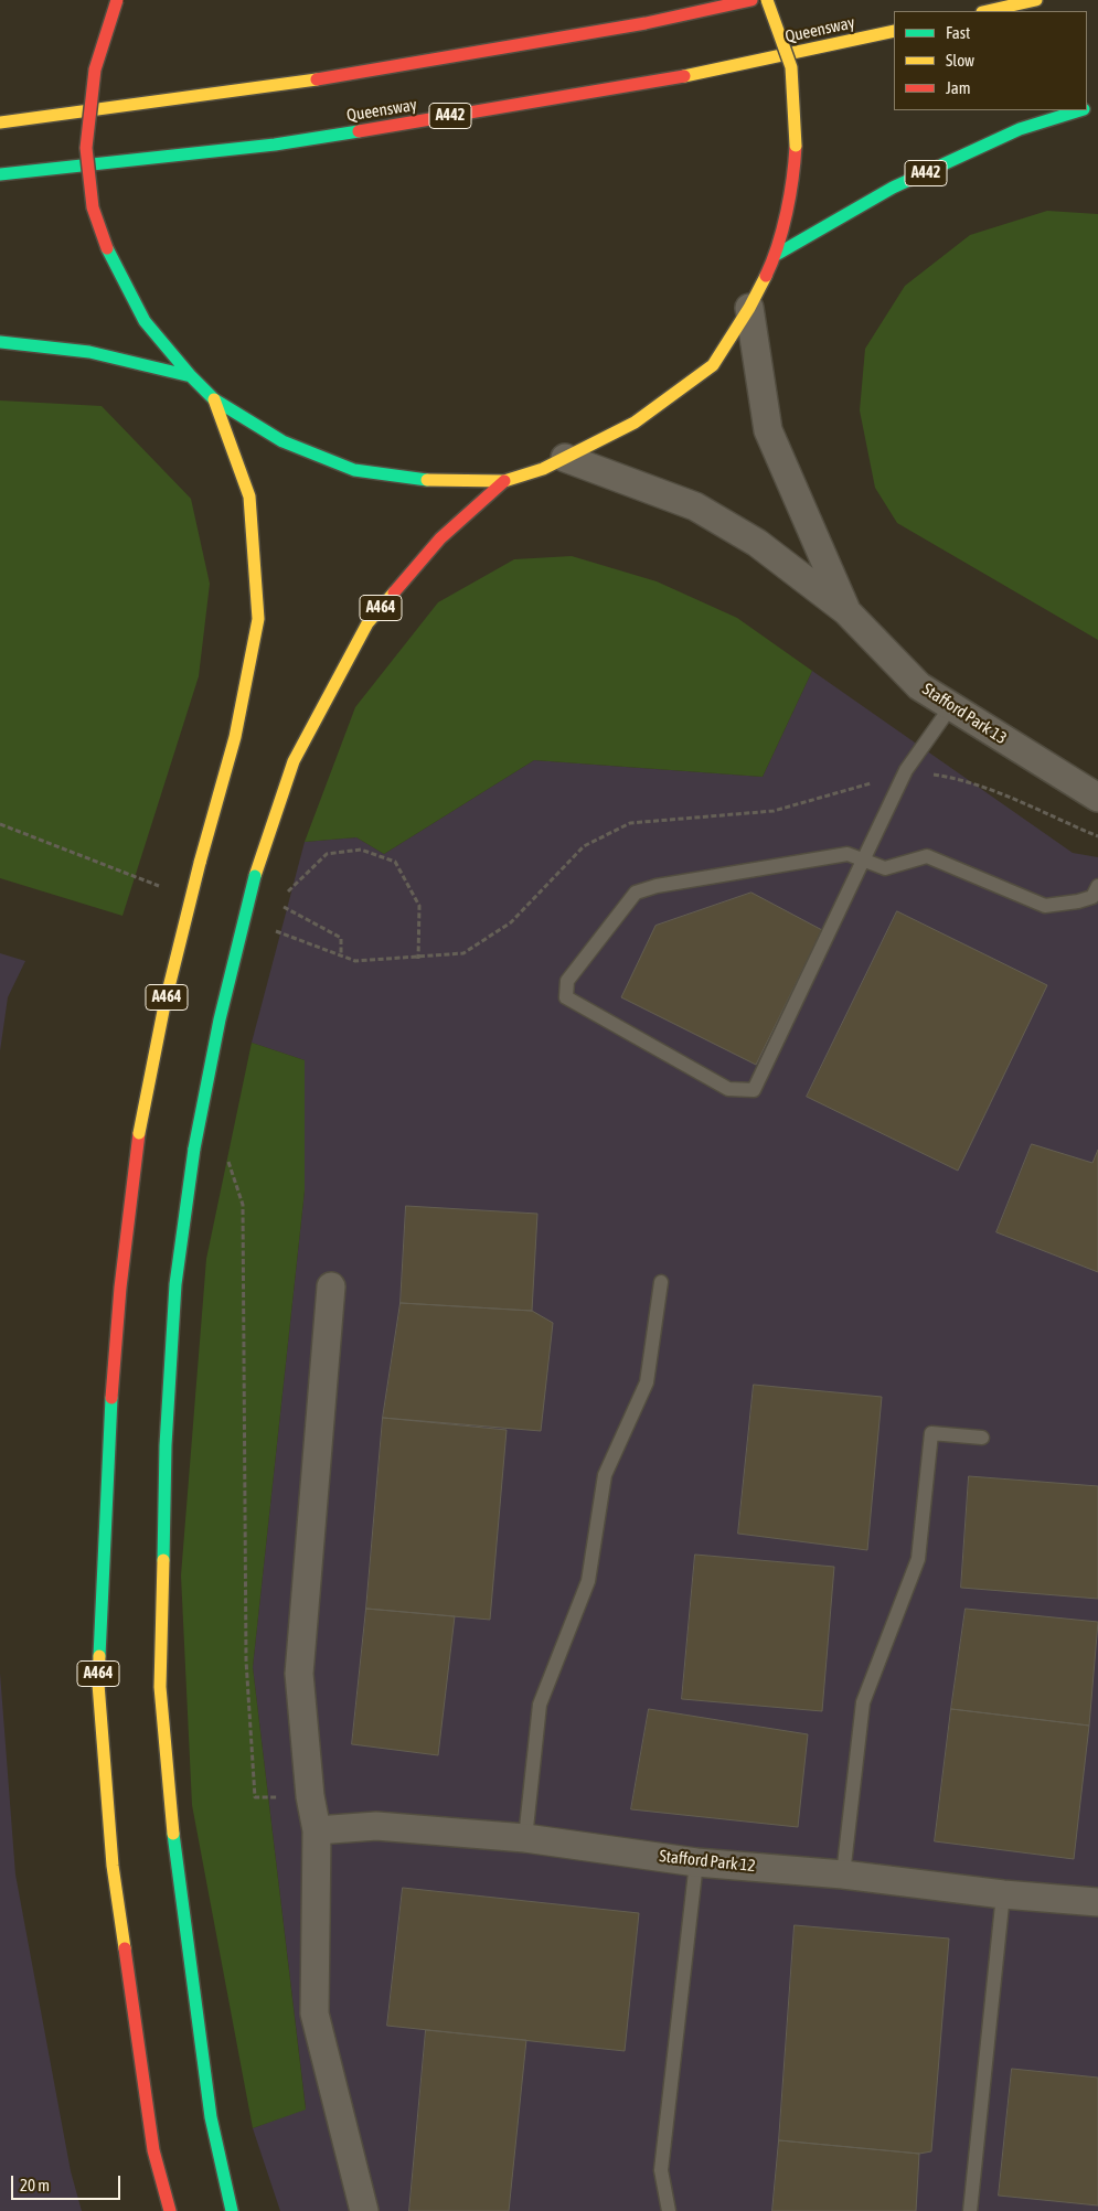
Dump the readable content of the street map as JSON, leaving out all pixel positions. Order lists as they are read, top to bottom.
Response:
{
  "streets": {
    "highway": ["Queensway", "A442", "A464"],
    "street": ["Stafford Park 13", "Stafford Park 12"]
  },
  "legend": ["Fast", "Slow", "Jam"],
  "scale_bar": "20 m"
}
